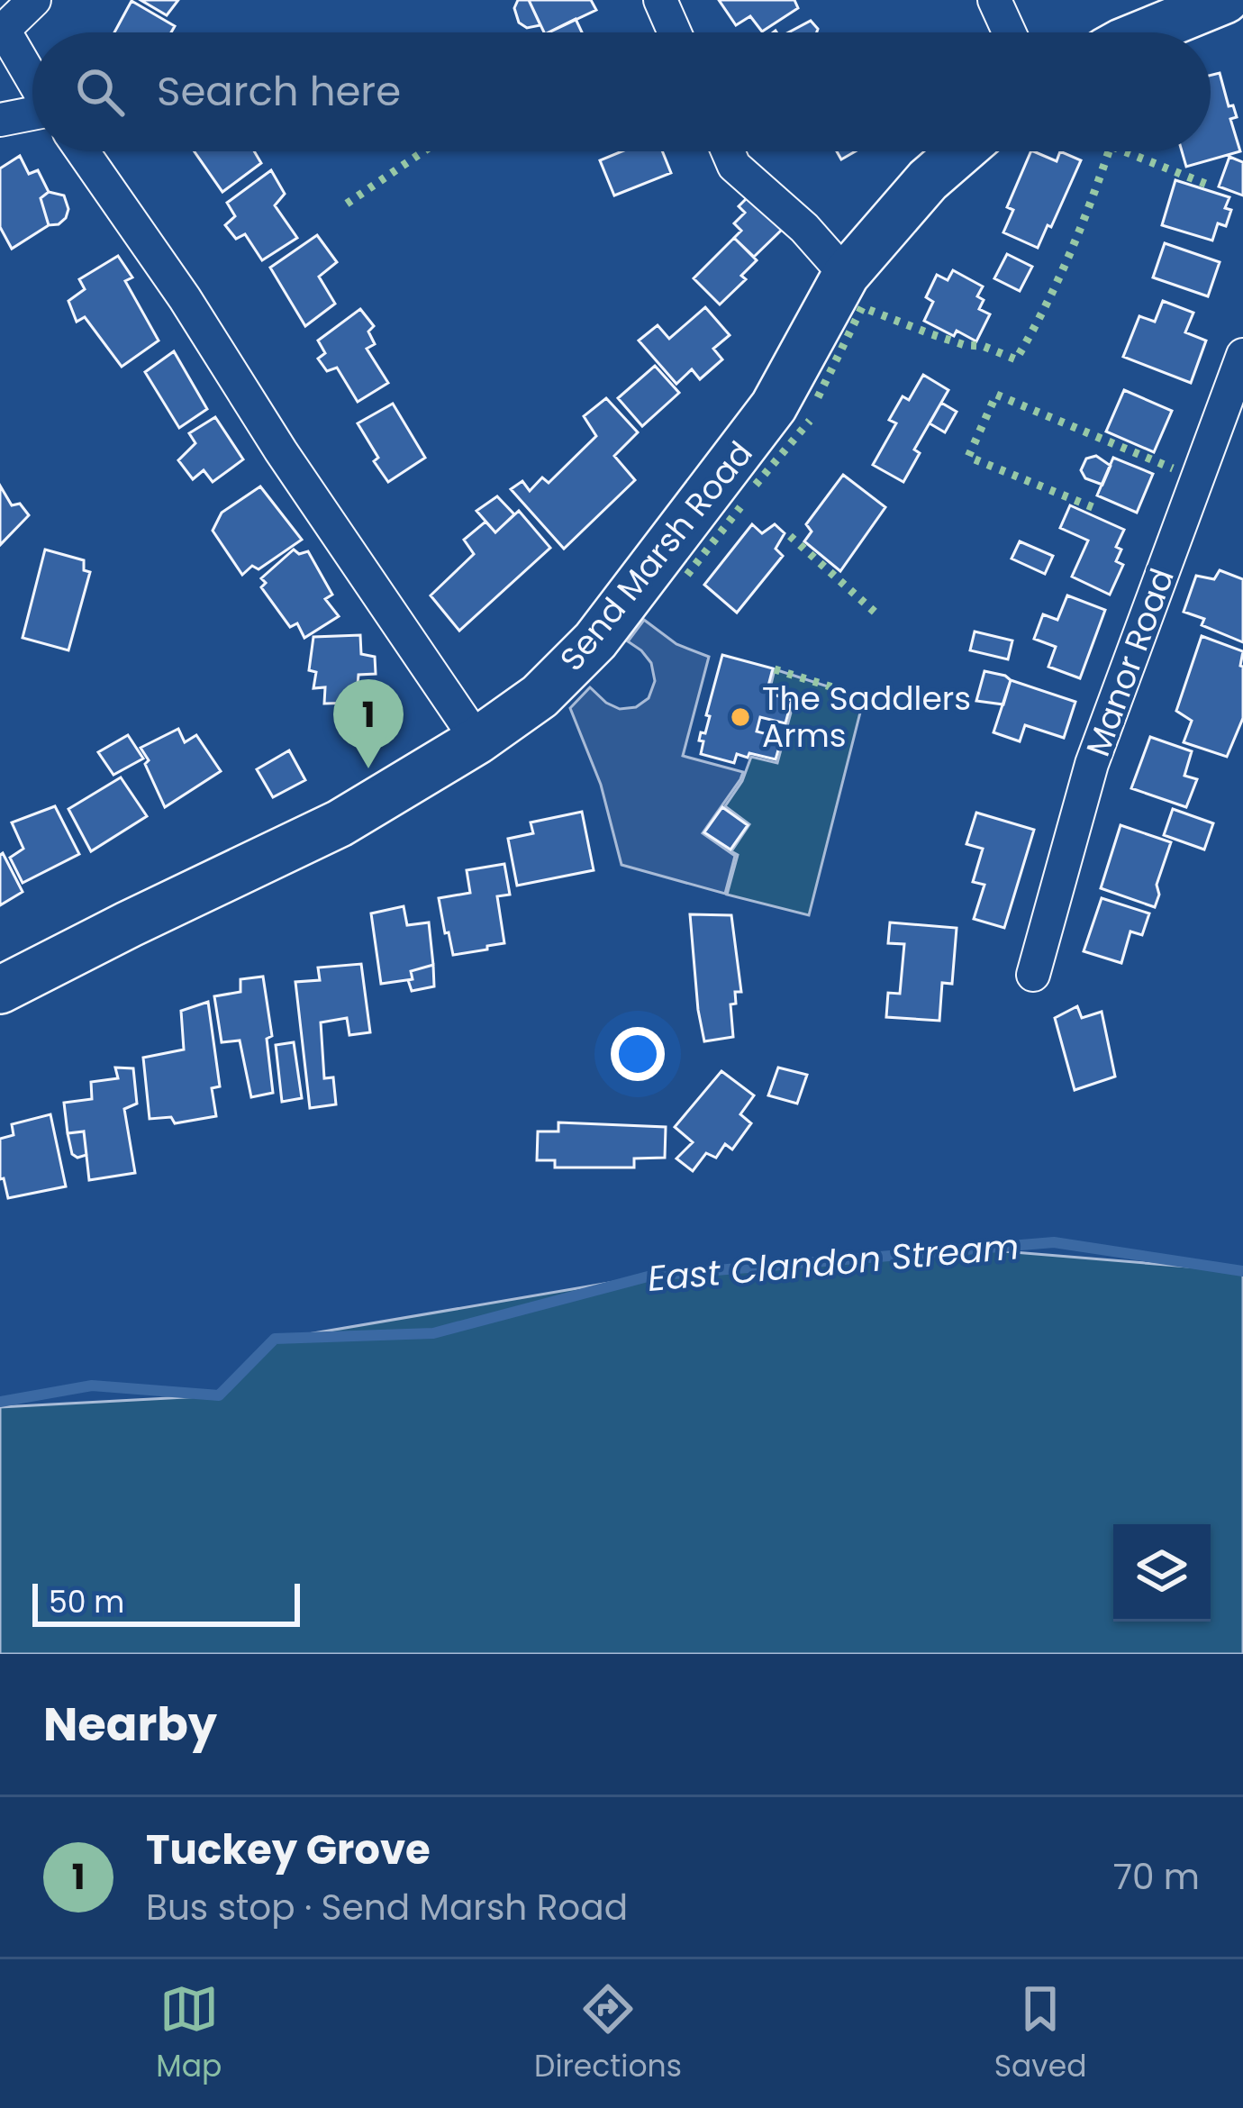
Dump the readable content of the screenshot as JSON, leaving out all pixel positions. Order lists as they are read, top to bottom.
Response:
{
  "streets": {
    "main road": ["Send Marsh Road"],
    "street": ["Manor Road"]
  },
  "water": ["East Clandon Stream"],
  "places": ["The Saddlers Arms"],
  "scale_bar": "50 m",
  "page": {
    "search": "Search here",
    "pins": "1",
    "scale": "50 m",
    "heading": "Nearby",
    "list": [
      {
        "mark": "1",
        "name": "Tuckey Grove",
        "note": "Bus stop · Send Marsh Road",
        "value": "70 m"
      }
    ],
    "nav": ["Map", "Directions", "Saved"]
  }
}
